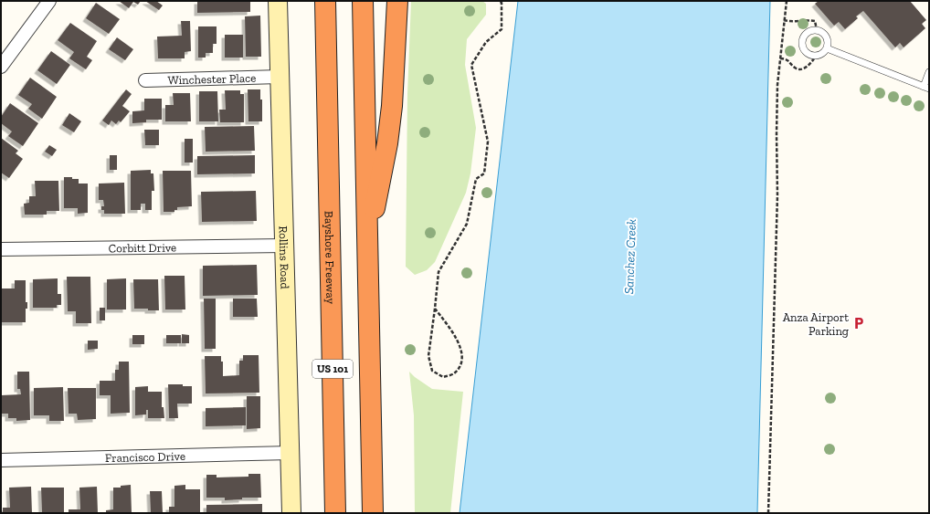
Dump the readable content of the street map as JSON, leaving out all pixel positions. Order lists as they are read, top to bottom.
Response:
{
  "streets": {
    "highway": ["Bayshore Freeway", "US 101"],
    "street": [
      "Winchester Place",
      "Corbitt Drive",
      "Rollins Road",
      "Francisco Drive"
    ]
  },
  "crossings": [
    ["Winchester Place", "Rollins Road"],
    ["Corbitt Drive", "Rollins Road"],
    ["Rollins Road", "Francisco Drive"]
  ],
  "water": ["Sanchez Creek"],
  "places": {
    "parking": ["Anza Airport Parking"]
  }
}
